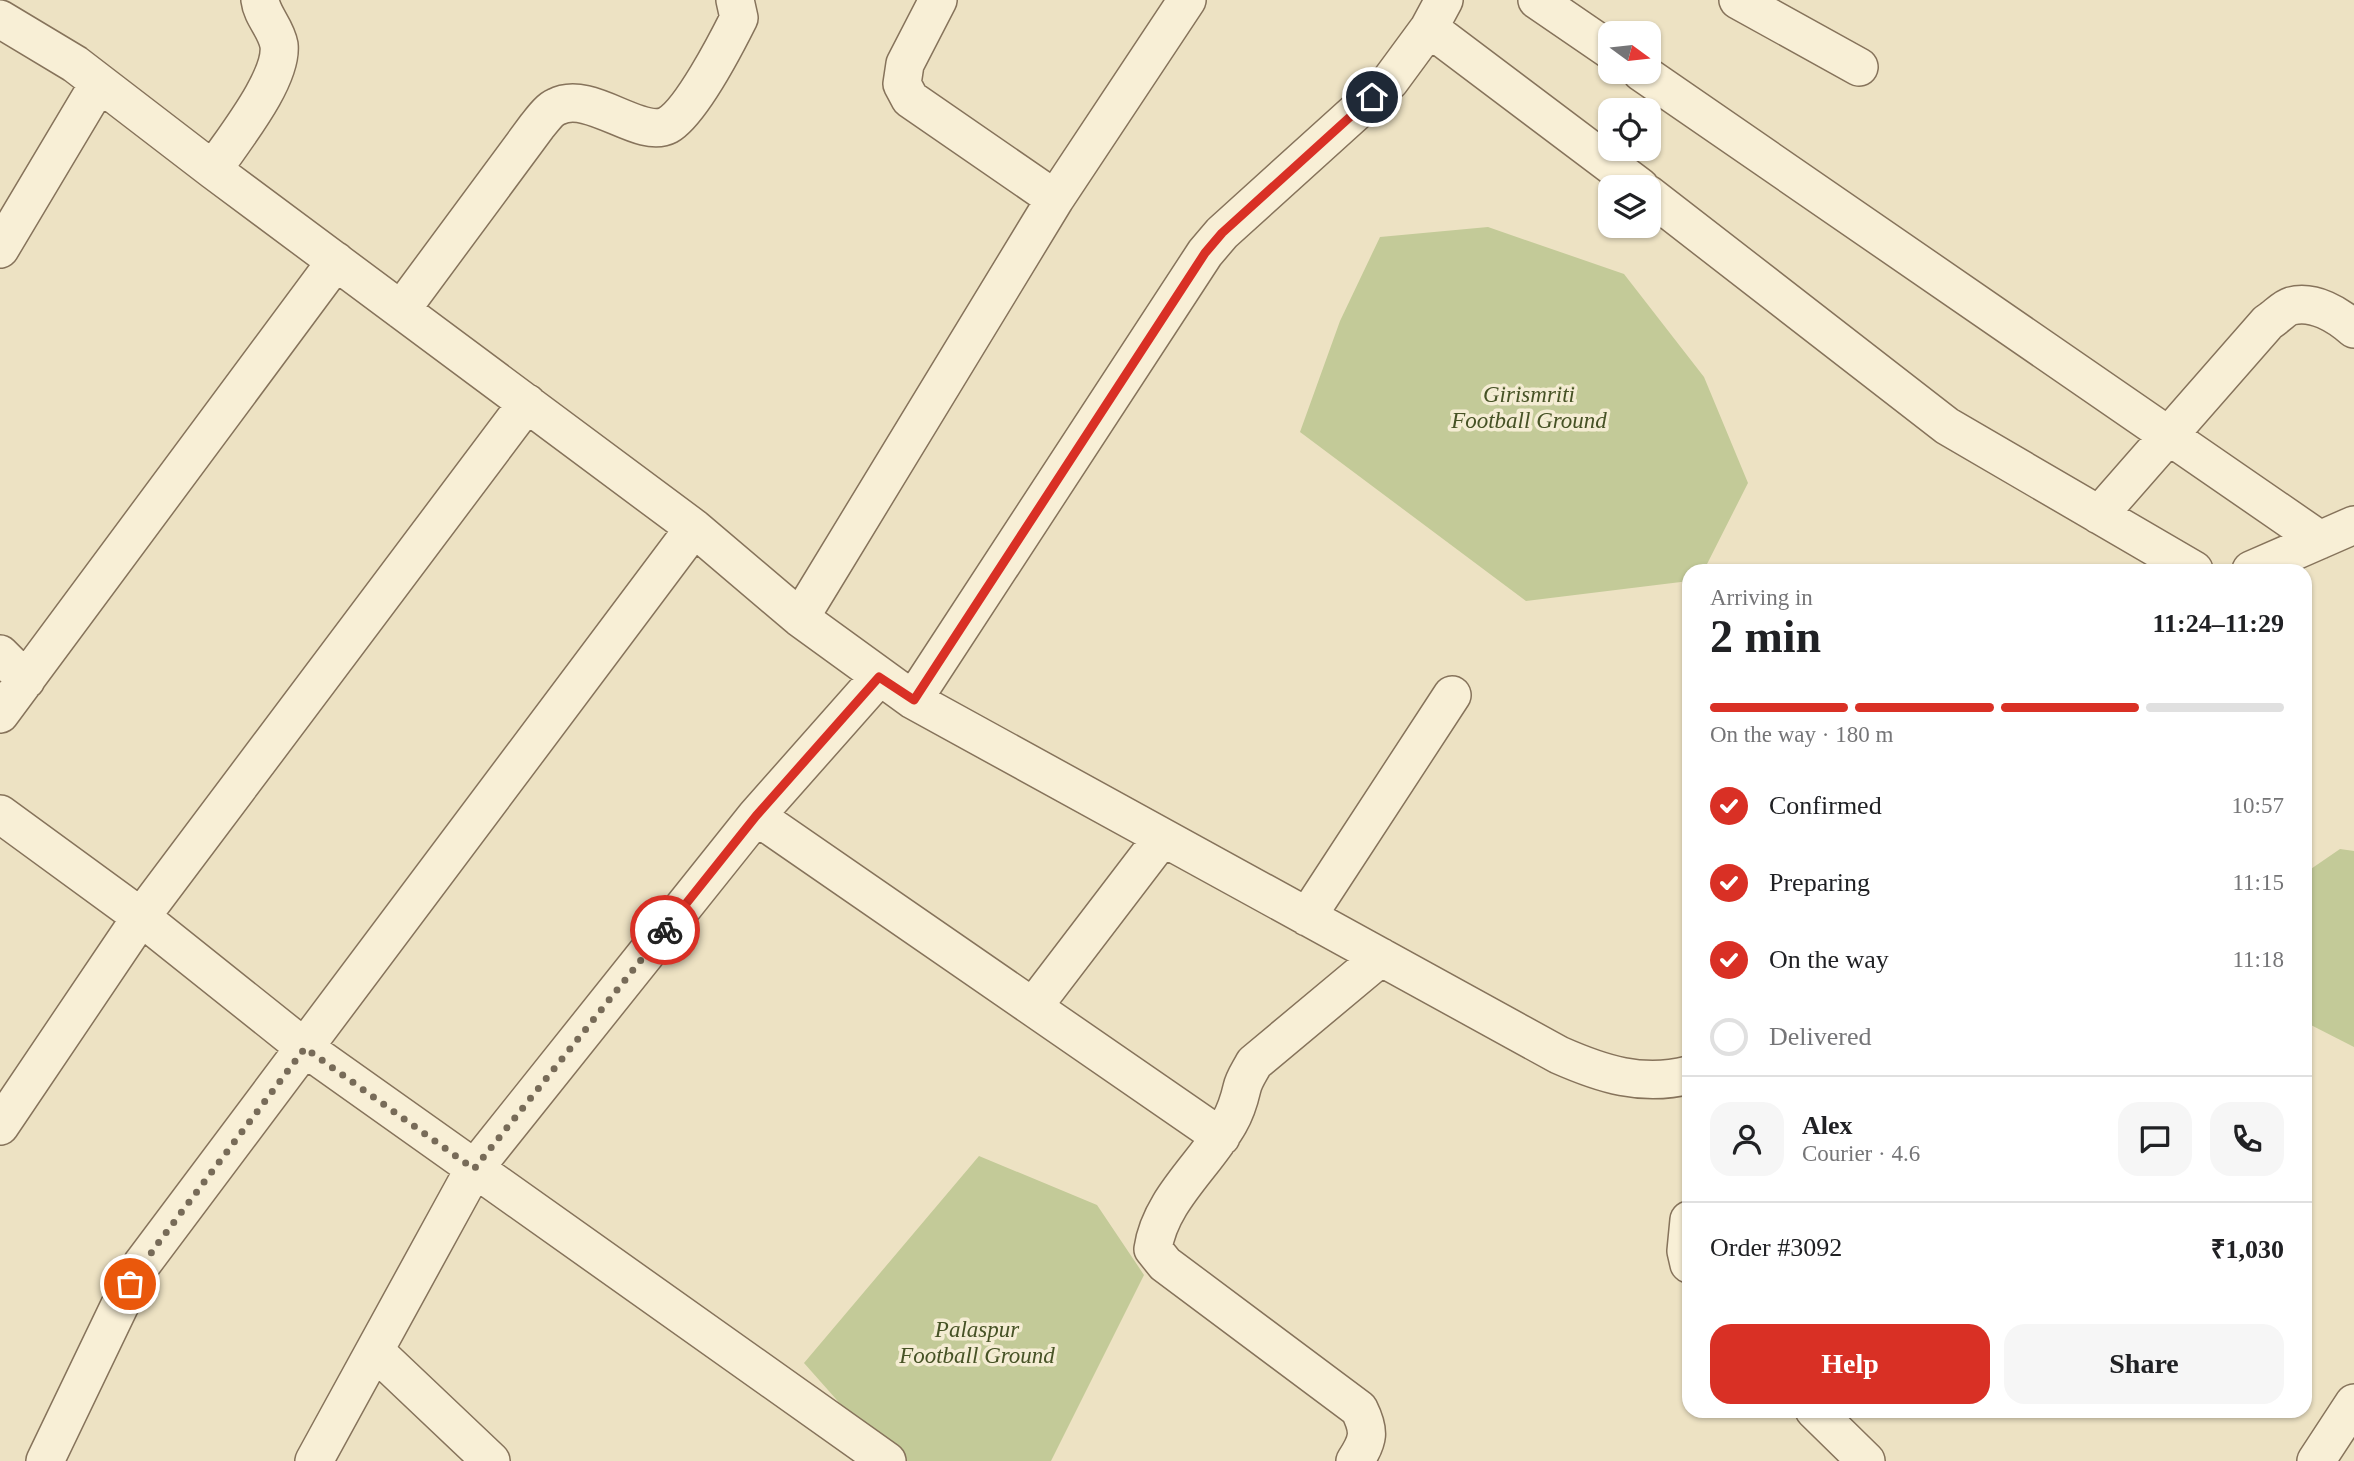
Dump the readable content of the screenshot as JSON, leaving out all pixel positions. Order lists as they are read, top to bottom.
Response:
{
  "parks": ["Girismriti Football Ground", "Palaspur Football Ground"],
  "north": "right",
  "page": {
    "heading": ["2 min", "Arriving in", "11:24–11:29"],
    "panel": [
      "Alex",
      "Courier · 4.6",
      "Order #3092",
      "₹1,030"
    ],
    "bar": "On the way · 180 m",
    "list": [
      ["Confirmed", "10:57"],
      ["Preparing", "11:15"],
      ["On the way", "11:18"],
      "Delivered"
    ],
    "buttons": ["Help", "Share"]
  }
}
